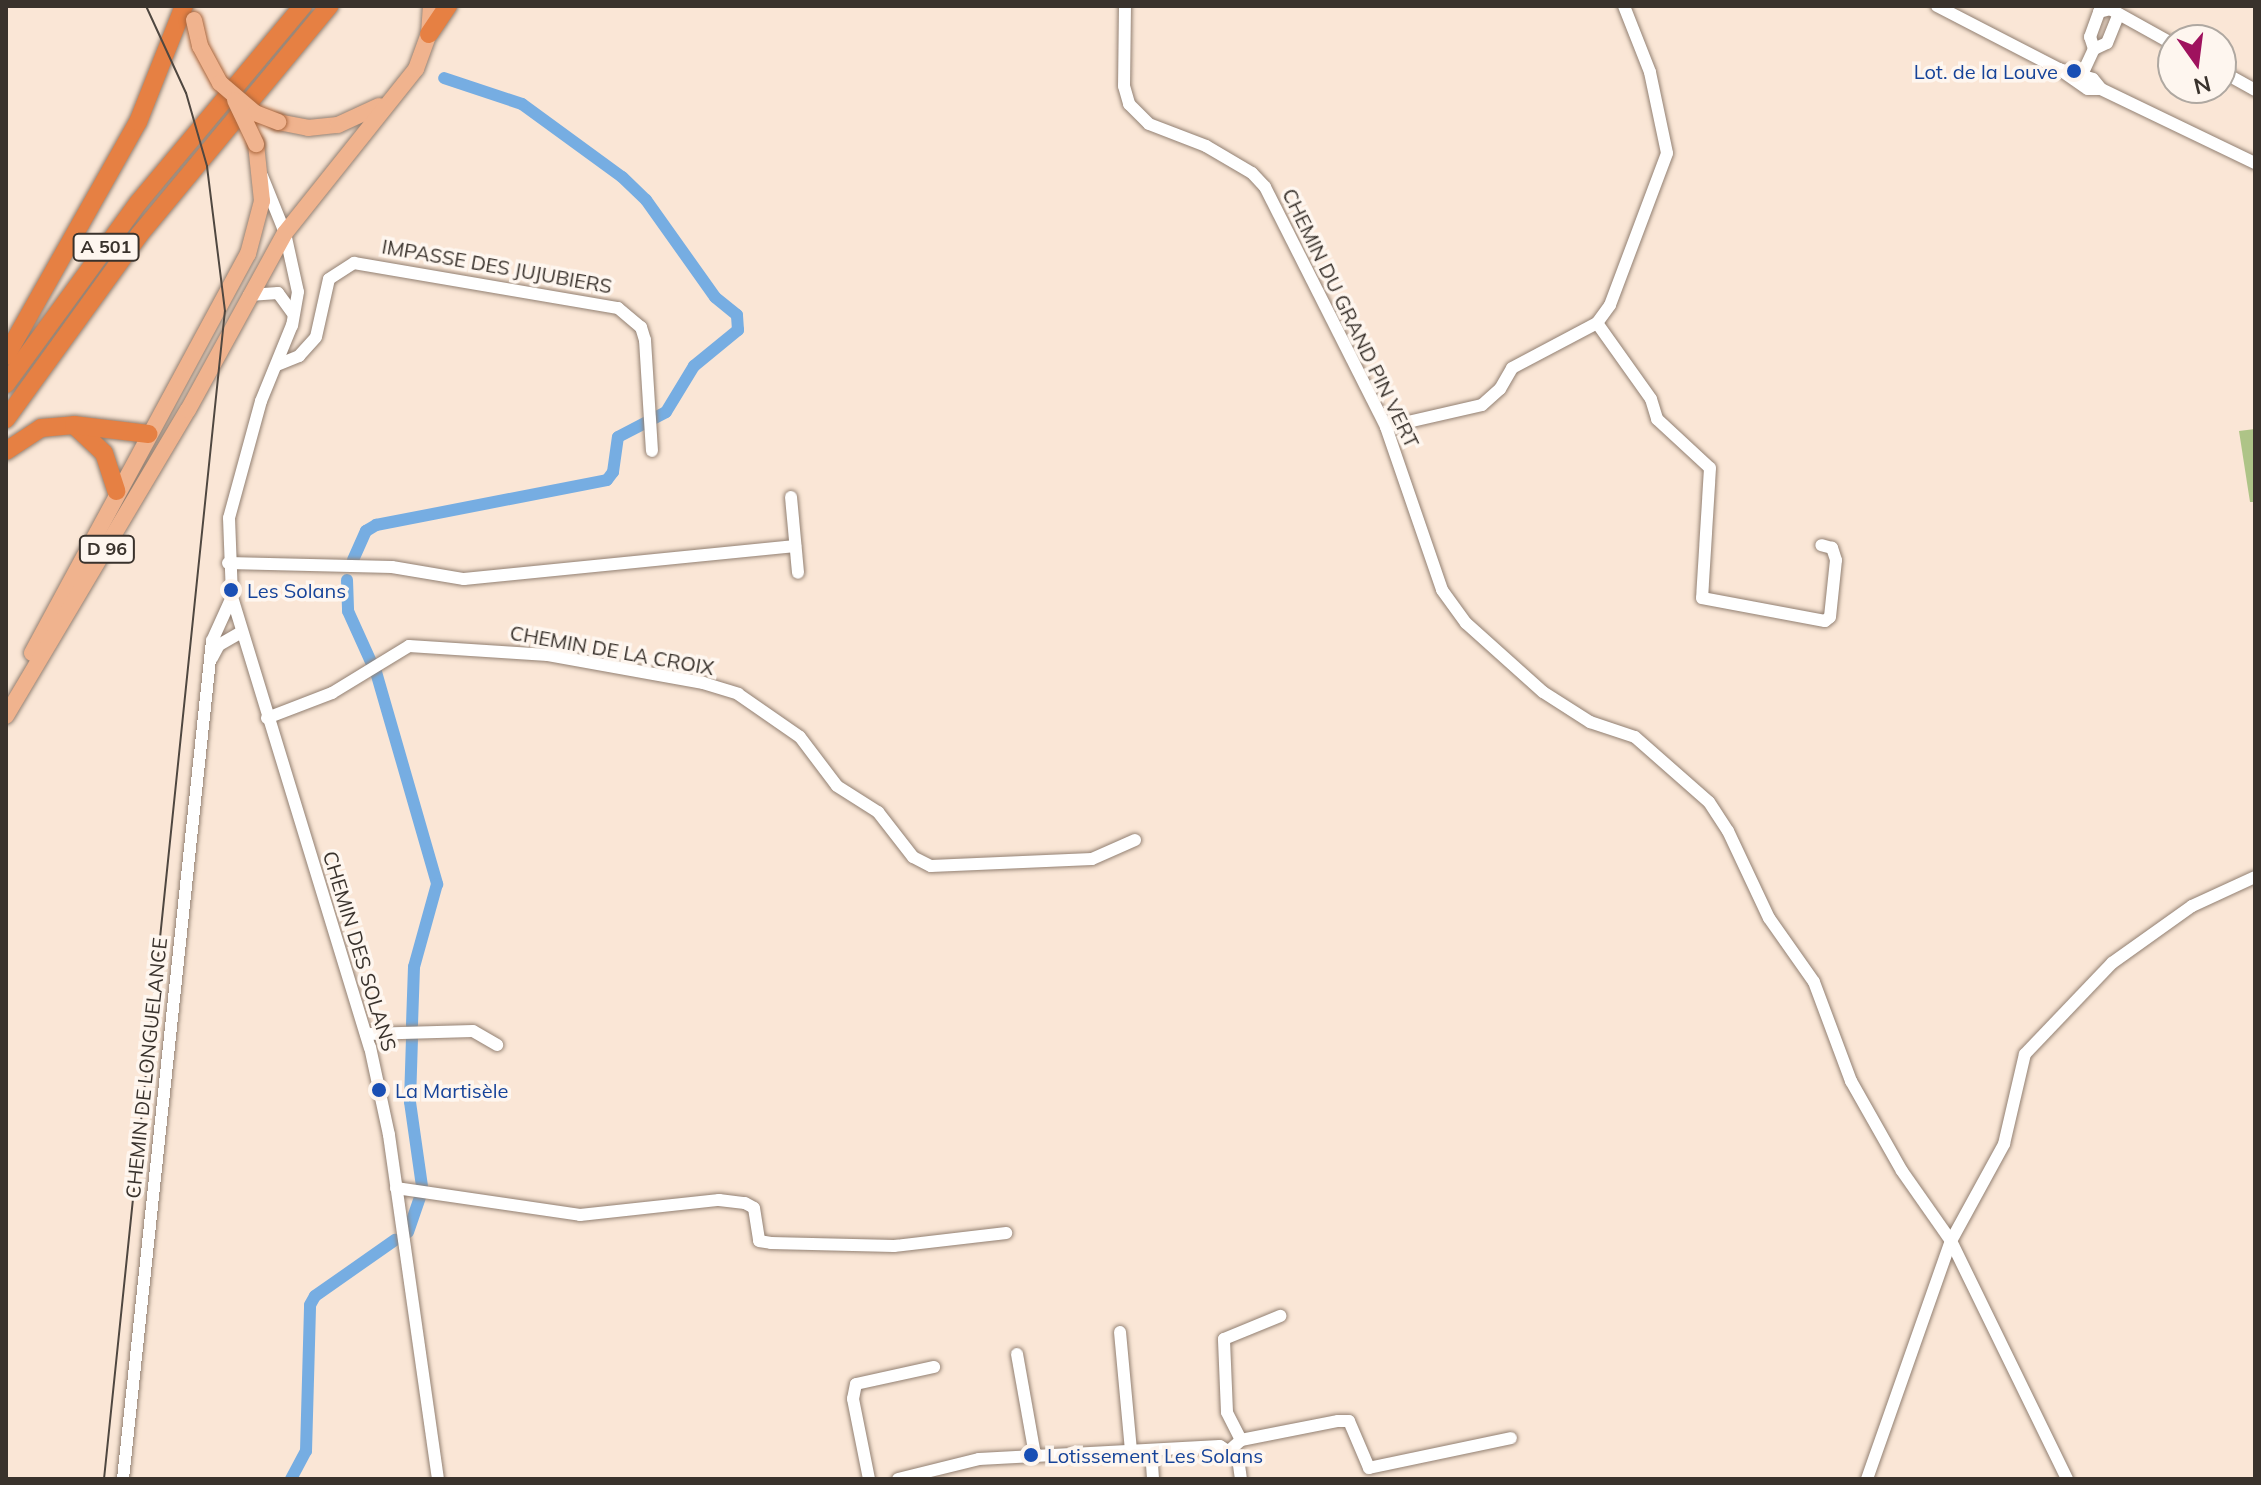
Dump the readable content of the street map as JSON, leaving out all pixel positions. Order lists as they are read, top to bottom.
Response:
{
  "streets": {
    "highway": ["A 501"],
    "main road": ["D 96"],
    "street": [
      "IMPASSE DES JUJUBIERS",
      "CHEMIN DU GRAND PIN VERT",
      "CHEMIN DE LA CROIX",
      "CHEMIN DES SOLANS",
      "CHEMIN DE LONGUELANCE"
    ]
  },
  "crossings": [
    ["IMPASSE DES JUJUBIERS", "CHEMIN DES SOLANS"],
    ["D 96", "CHEMIN DES SOLANS"],
    ["CHEMIN DE LA CROIX", "CHEMIN DES SOLANS"],
    ["CHEMIN DES SOLANS", "CHEMIN DE LONGUELANCE"]
  ],
  "places": [
    "Lot. de la Louve",
    "Les Solans",
    "La Martisèle",
    "Lotissement Les Solans"
  ],
  "north": "bottom"
}
